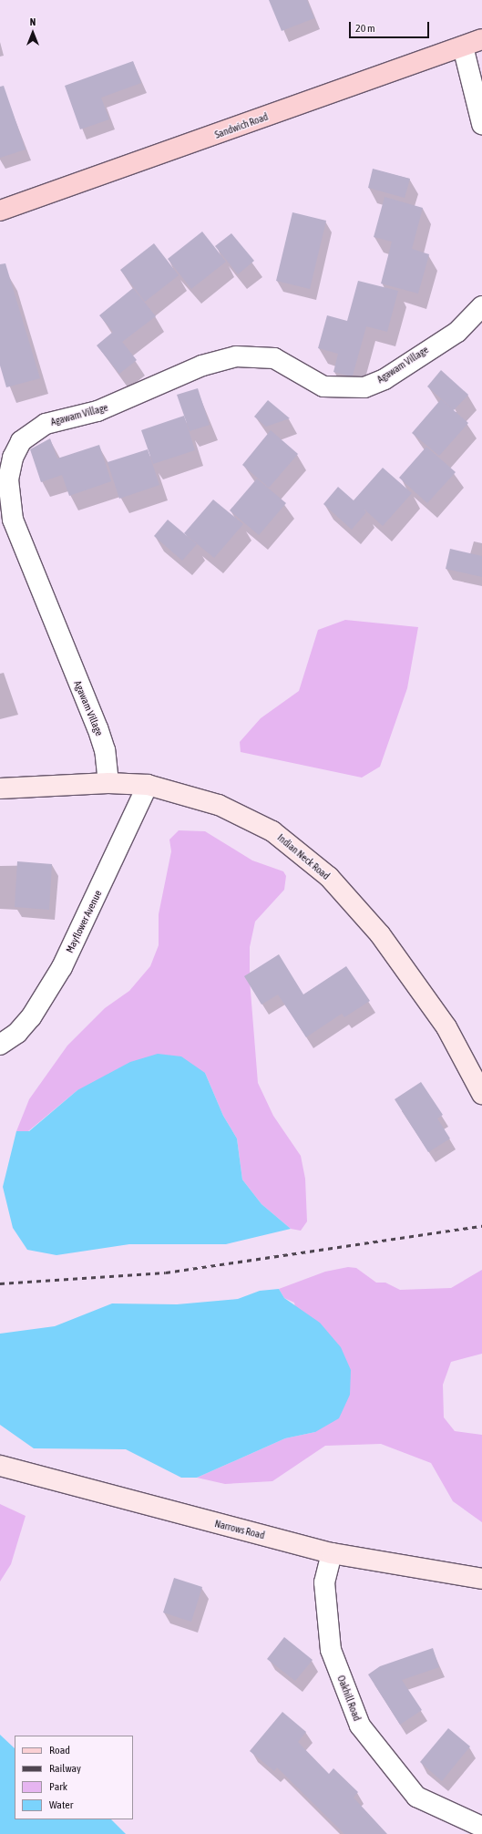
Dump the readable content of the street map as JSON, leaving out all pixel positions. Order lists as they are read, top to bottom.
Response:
{
  "streets": {
    "main road": ["Sandwich Road"],
    "street": [
      "Agawam Village",
      "Indian Neck Road",
      "Mayflower Avenue",
      "Narrows Road",
      "Oakhill Road"
    ]
  },
  "crossings": [
    ["Agawam Village", "Indian Neck Road"],
    ["Indian Neck Road", "Mayflower Avenue"],
    ["Narrows Road", "Oakhill Road"]
  ],
  "legend": [
    "Road",
    "Railway",
    "Park",
    "Water"
  ],
  "scale_bar": "20 m",
  "north": "top"
}
